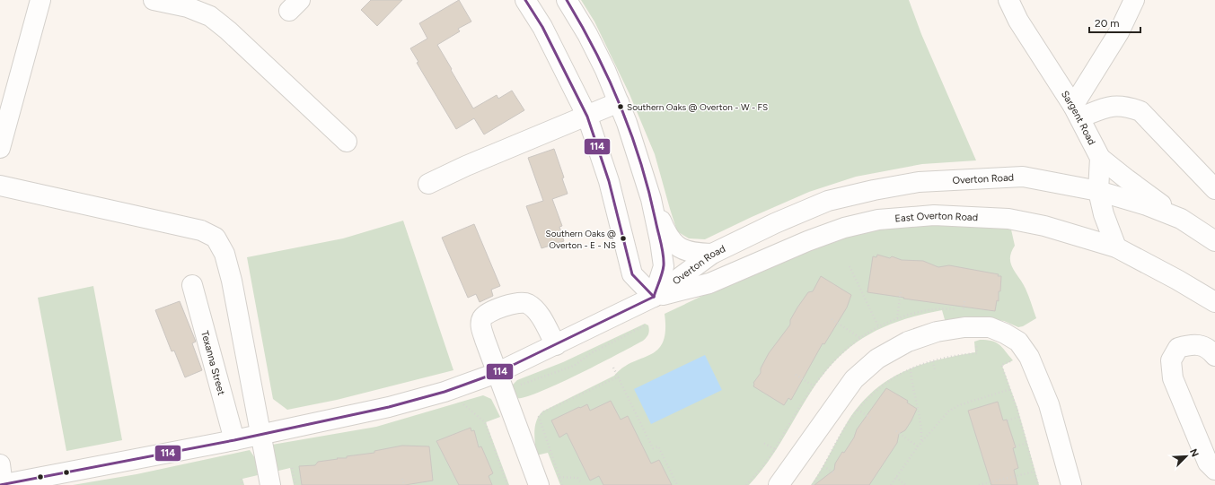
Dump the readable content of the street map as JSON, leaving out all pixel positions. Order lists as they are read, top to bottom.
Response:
{
  "streets": {
    "street": [
      "Sargent Road",
      "Overton Road",
      "East Overton Road",
      "Texanna Street"
    ]
  },
  "crossings": [
    ["Sargent Road", "Overton Road"],
    ["Sargent Road", "East Overton Road"],
    ["Overton Road", "East Overton Road"],
    ["Overton Road", "Texanna Street"]
  ],
  "places": ["Southern Oaks @ Overton - W - FS", "Southern Oaks @ Overton - E - NS"],
  "lines": ["transit line 114"],
  "scale_bar": "20 m",
  "north": "top right"
}
